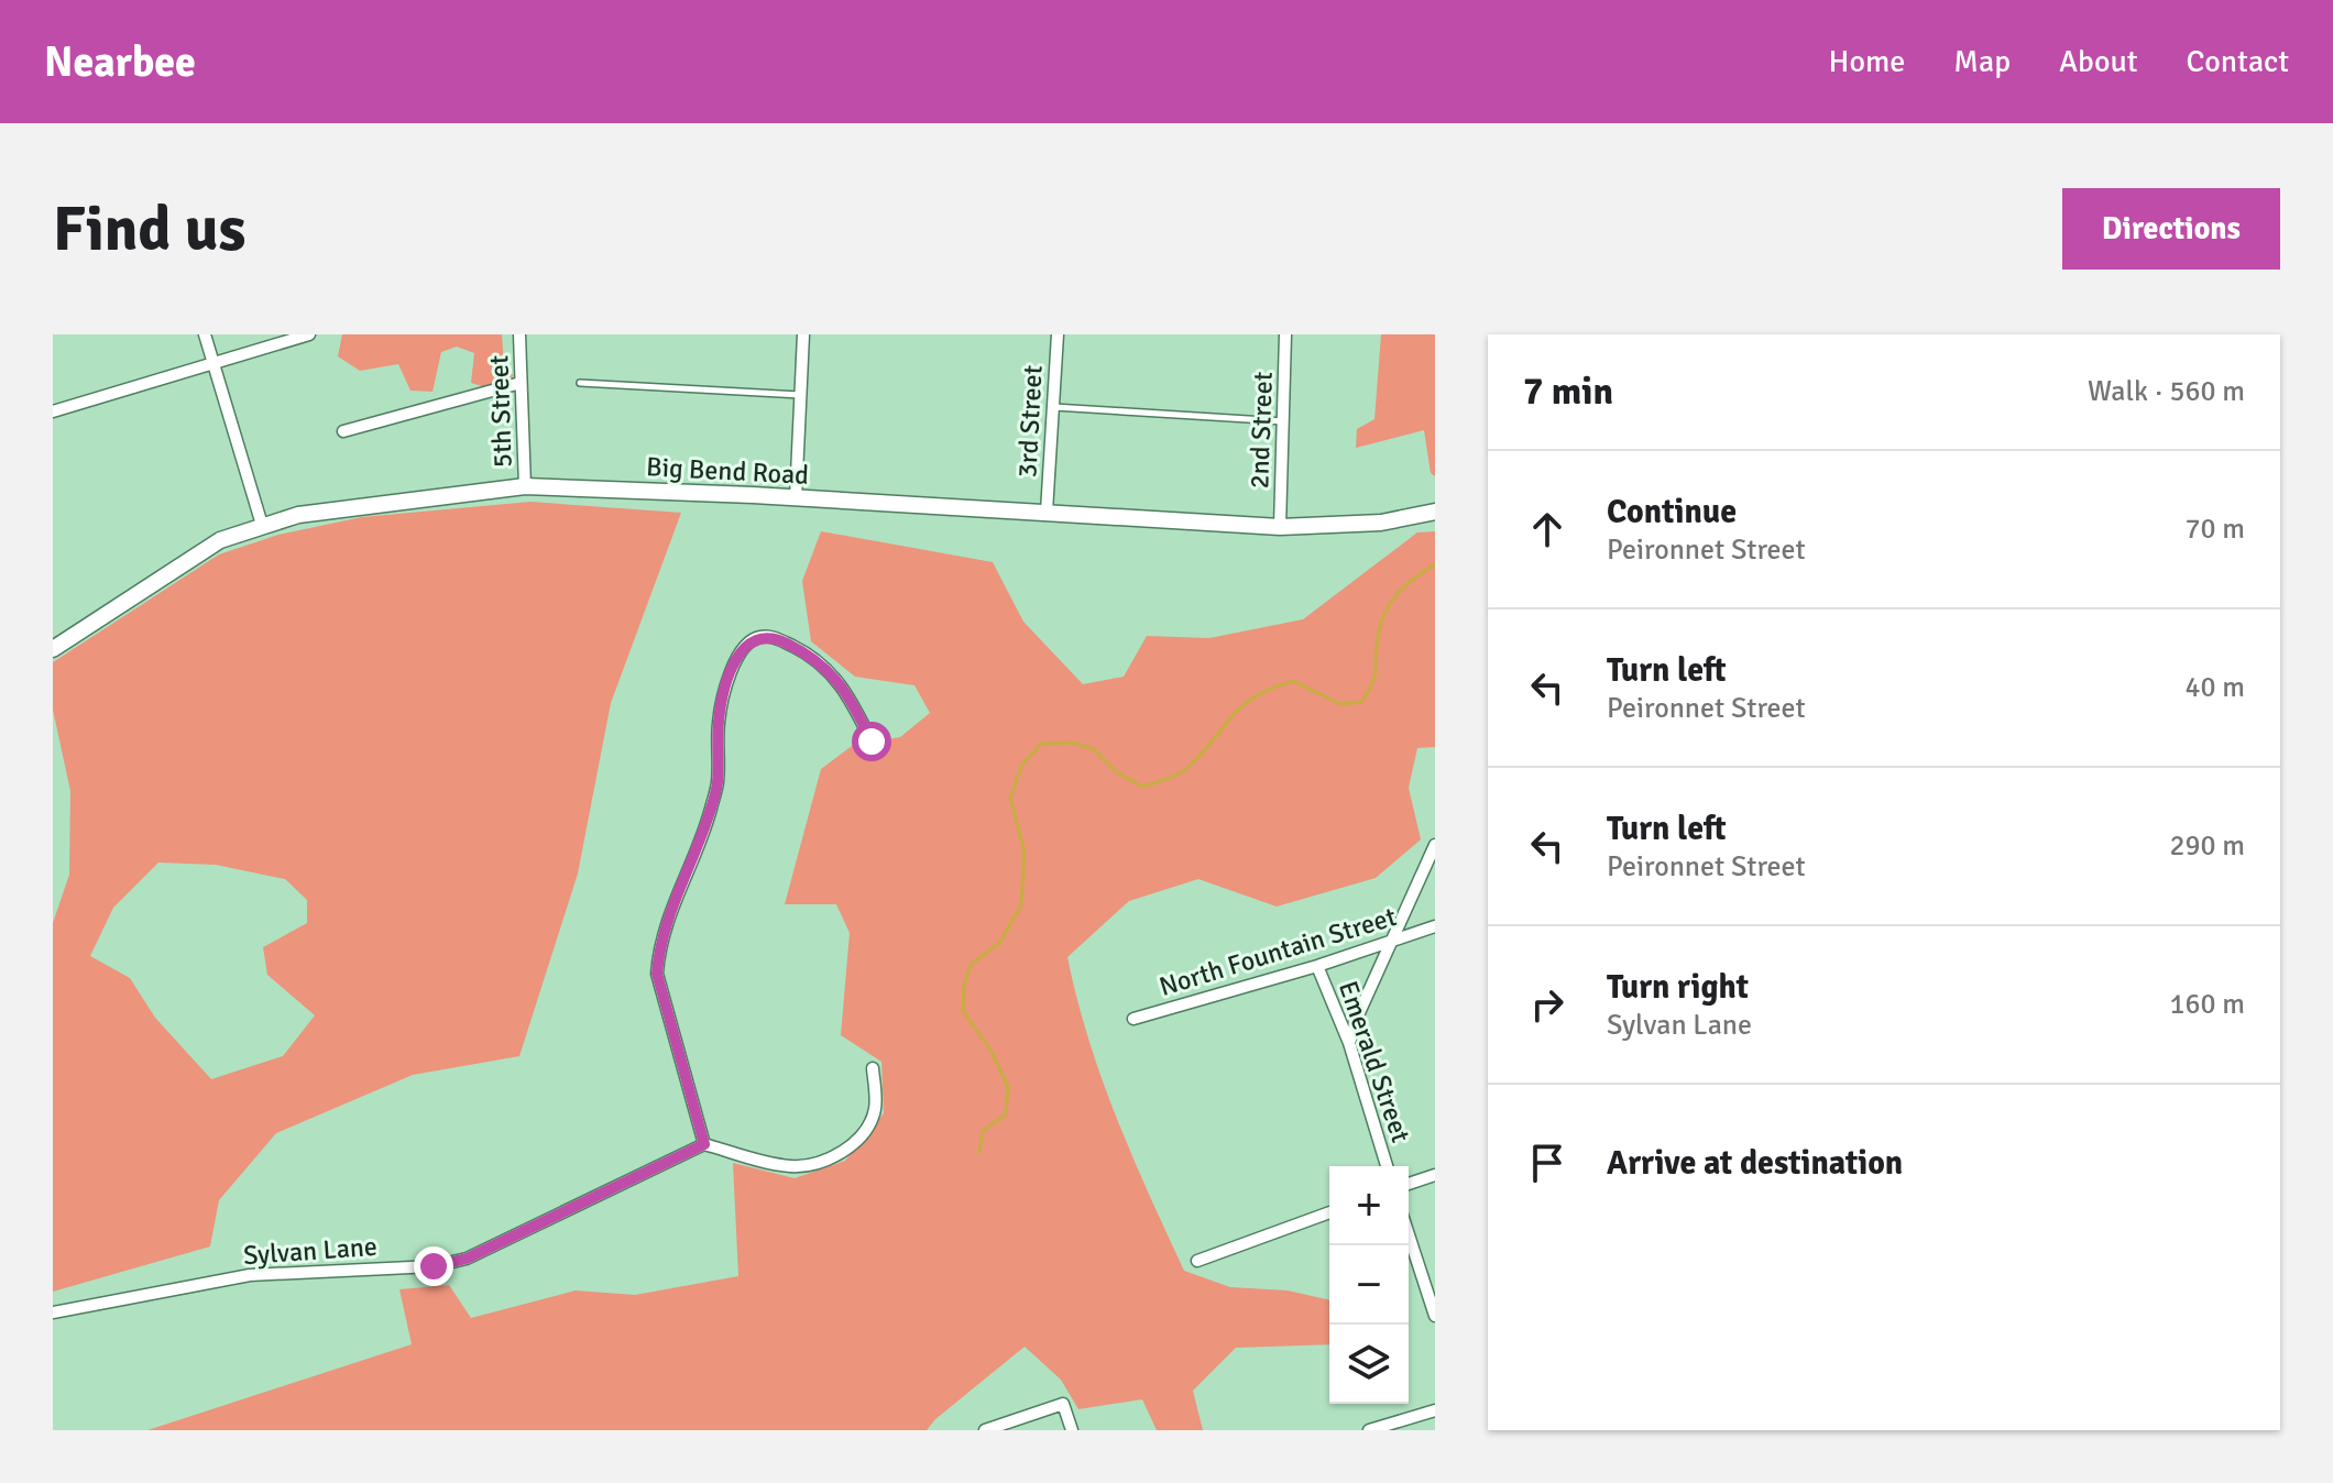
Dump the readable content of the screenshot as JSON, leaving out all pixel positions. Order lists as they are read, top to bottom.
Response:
{
  "streets": {
    "main road": ["Big Bend Road"],
    "street": [
      "5th Street",
      "3rd Street",
      "2nd Street",
      "North Fountain Street",
      "Emerald Street",
      "Sylvan Lane"
    ]
  },
  "crossings": [
    ["5th Street", "Big Bend Road"],
    ["3rd Street", "Big Bend Road"],
    ["2nd Street", "Big Bend Road"],
    ["North Fountain Street", "Emerald Street"]
  ],
  "page": {
    "header": "Nearbee",
    "nav": [
      "Home",
      "Map",
      "About",
      "Contact"
    ],
    "buttons": "Directions",
    "title": "Find us",
    "heading": ["7 min", "Walk · 560 m"],
    "list": [
      ["Continue", "Peironnet Street", "70 m"],
      ["Turn left", "Peironnet Street", "40 m"],
      ["Turn left", "Peironnet Street", "290 m"],
      ["Turn right", "Sylvan Lane", "160 m"],
      "Arrive at destination"
    ],
    "map_buttons": ["+", "−"]
  }
}
